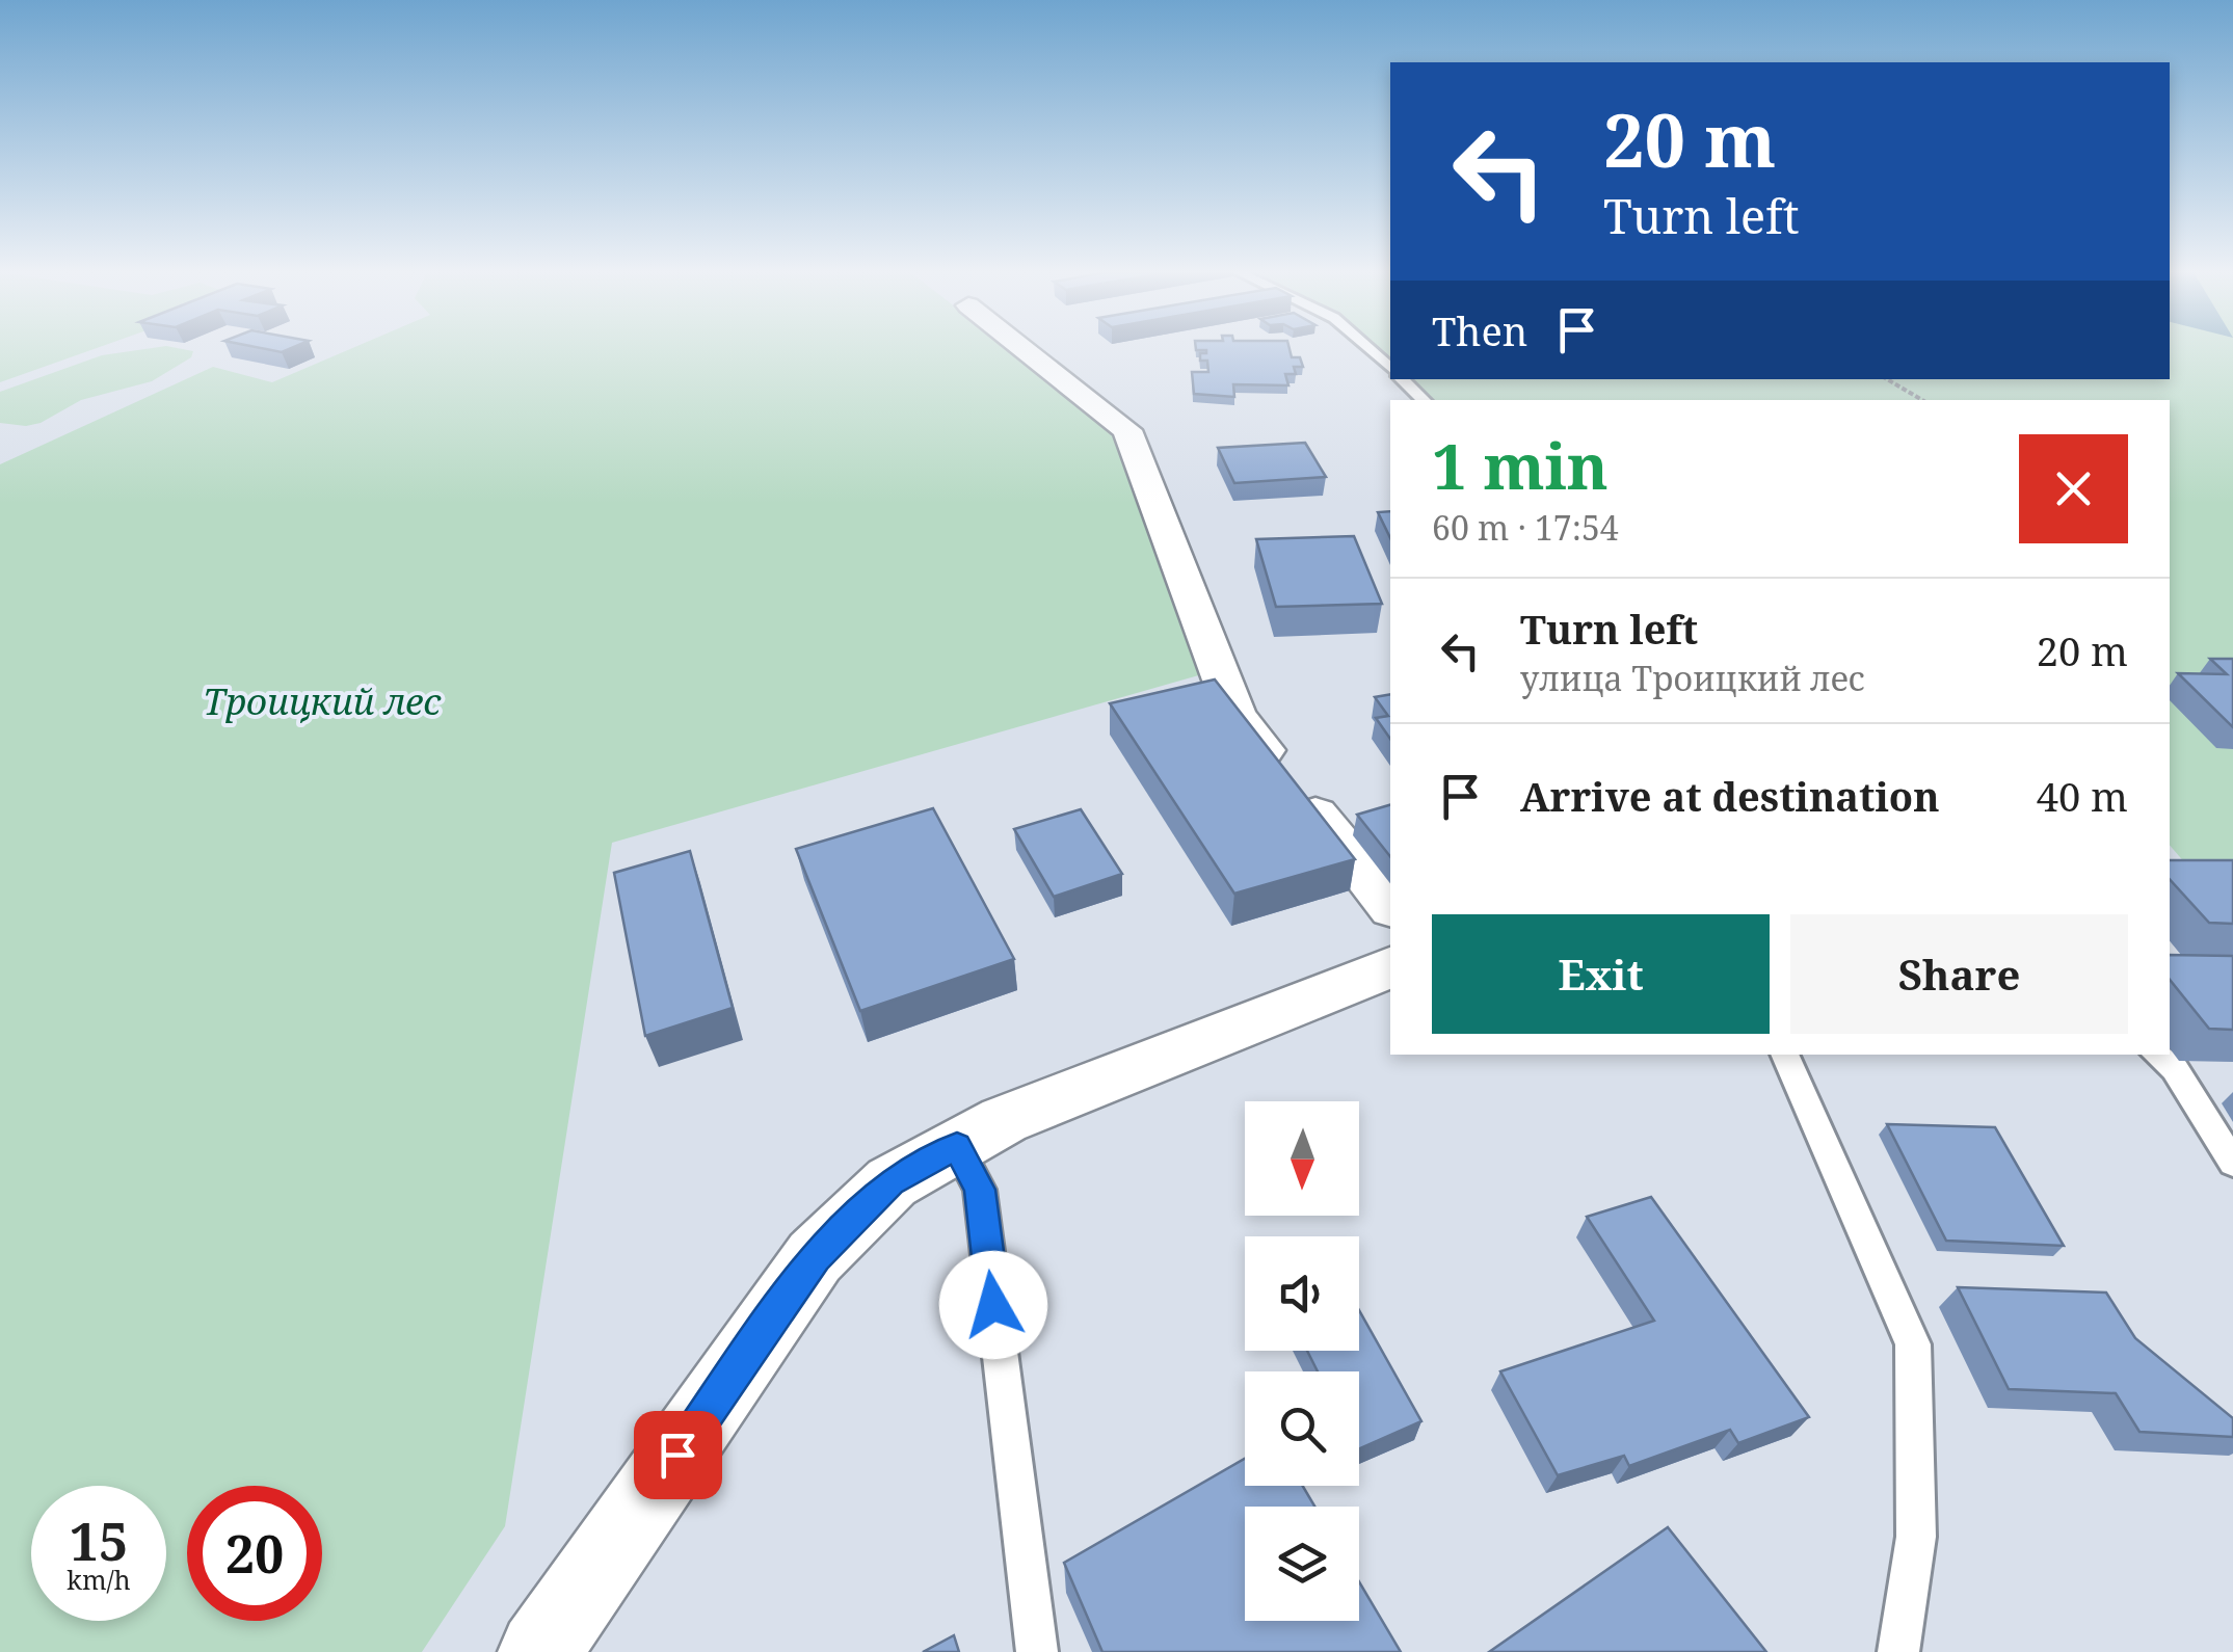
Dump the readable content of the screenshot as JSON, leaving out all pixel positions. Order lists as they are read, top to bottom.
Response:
{
  "parks": ["Троицкий лес"],
  "north": "bottom",
  "page": {
    "turn": ["20 m", "Turn left"],
    "then": "Then",
    "heading": ["1 min", "60 m · 17:54"],
    "list": [
      {
        "name": "Turn left",
        "note": "улица Троицкий лес",
        "value": "20 m"
      },
      {
        "name": "Arrive at destination",
        "value": "40 m"
      }
    ],
    "buttons": ["Exit", "Share"],
    "speed": "15 km/h",
    "limit": "20"
  }
}
